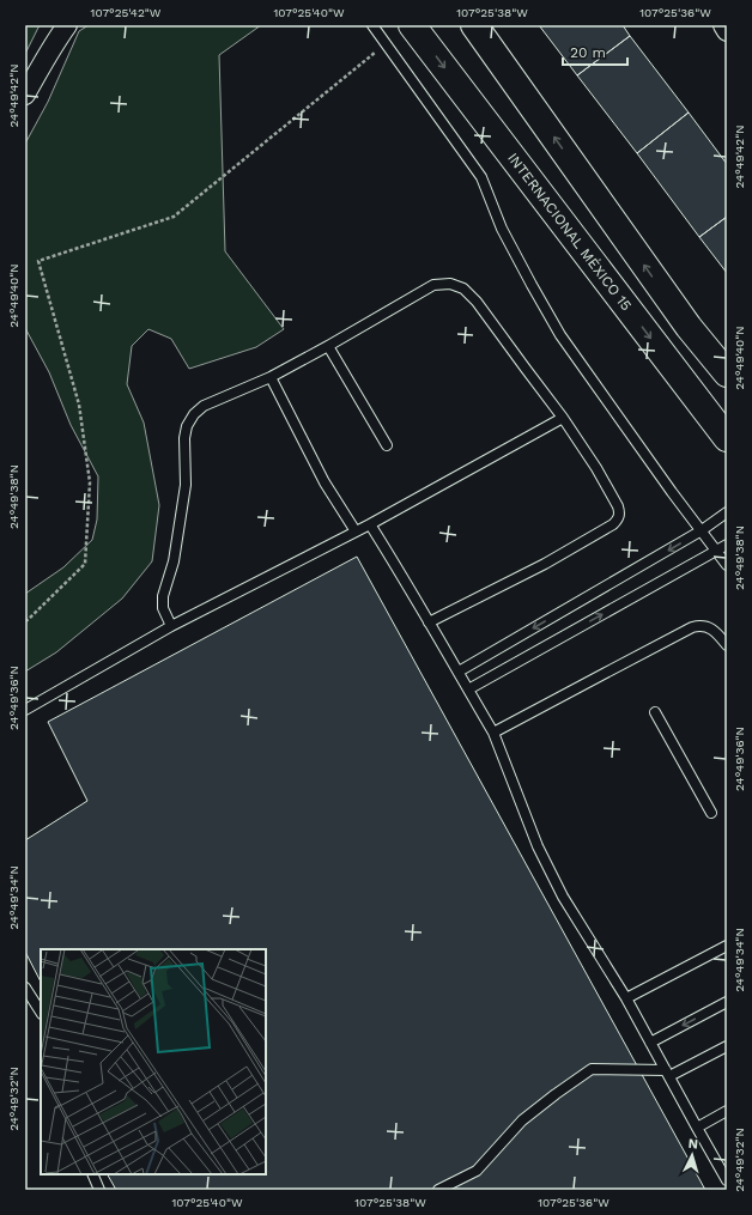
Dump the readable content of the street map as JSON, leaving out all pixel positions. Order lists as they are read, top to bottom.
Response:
{
  "streets": {
    "main road": ["INTERNACIONAL MÉXICO 15"]
  },
  "scale_bar": "20 m",
  "north": "top",
  "coordinates": [
    "107°25'42\"W",
    "107°25'40\"W",
    "107°25'38\"W",
    "107°25'36\"W",
    "24°49'42\"N",
    "24°49'40\"N",
    "24°49'38\"N",
    "24°49'36\"N",
    "24°49'34\"N",
    "24°49'32\"N"
  ]
}
